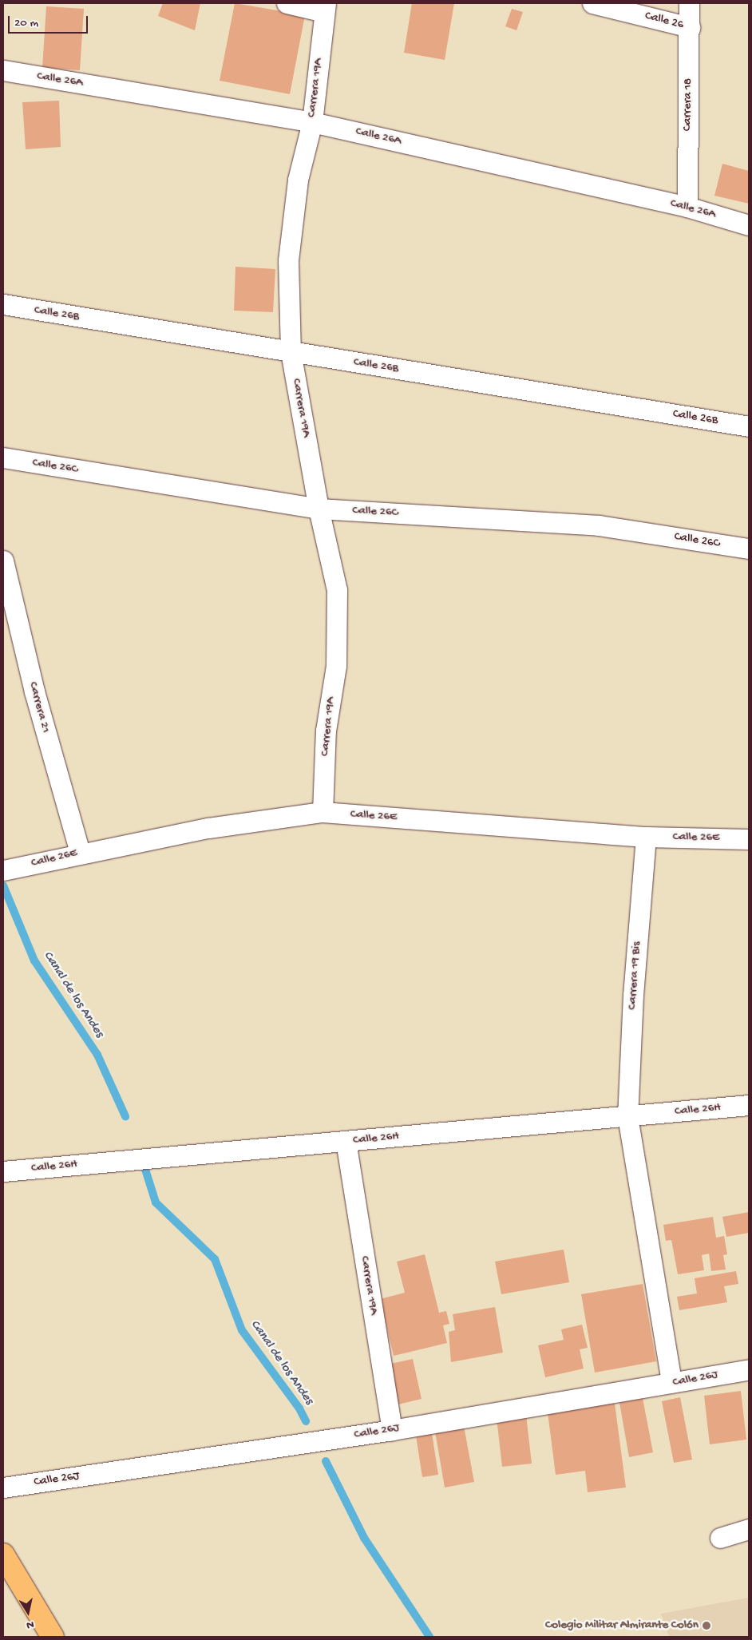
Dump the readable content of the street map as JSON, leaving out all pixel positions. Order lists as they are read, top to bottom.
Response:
{
  "streets": {
    "street": [
      "Calle 26",
      "Calle 26A",
      "Carrera 19A",
      "Carrera 18",
      "Calle 26B",
      "Calle 26C",
      "Carrera 21",
      "Calle 26E",
      "Carrera 19 Bis",
      "Calle 26H",
      "Calle 26J"
    ]
  },
  "crossings": [
    ["Calle 26", "Carrera 18"],
    ["Calle 26A", "Carrera 19A"],
    ["Calle 26A", "Carrera 18"],
    ["Carrera 19A", "Calle 26B"],
    ["Carrera 19A", "Calle 26C"],
    ["Carrera 19A", "Calle 26E"],
    ["Carrera 19A", "Calle 26H"],
    ["Carrera 19A", "Calle 26J"],
    ["Carrera 21", "Calle 26E"],
    ["Calle 26E", "Carrera 19 Bis"],
    ["Carrera 19 Bis", "Calle 26H"],
    ["Carrera 19 Bis", "Calle 26J"]
  ],
  "water": ["Canal de los Andes"],
  "places": ["Colegio Militar Almirante Colón"],
  "scale_bar": "20 m",
  "north": "bottom"
}
